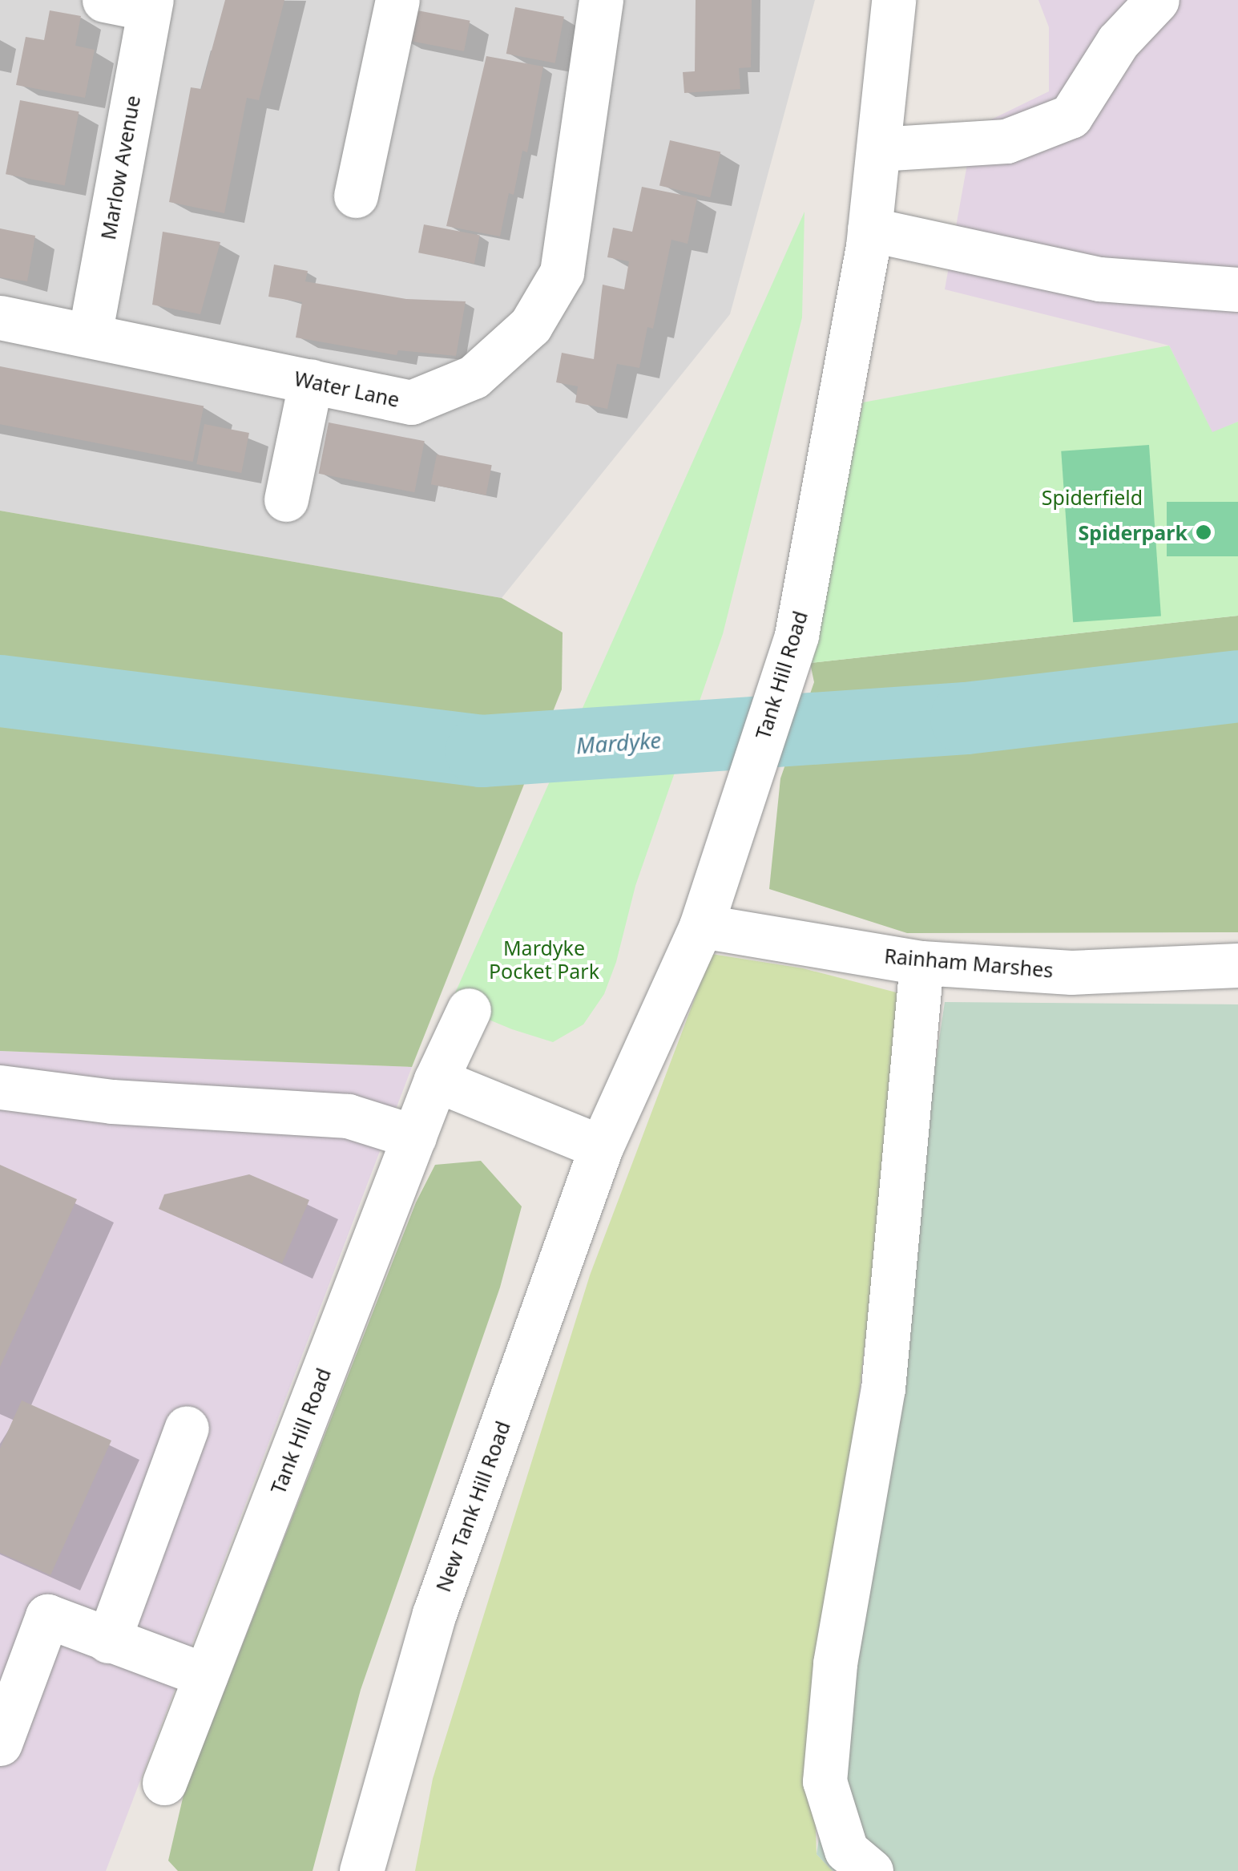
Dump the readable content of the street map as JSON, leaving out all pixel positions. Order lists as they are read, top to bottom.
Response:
{
  "streets": {
    "street": [
      "Marlow Avenue",
      "Water Lane",
      "Tank Hill Road",
      "Rainham Marshes",
      "New Tank Hill Road"
    ]
  },
  "crossings": [
    ["Marlow Avenue", "Water Lane"],
    ["Tank Hill Road", "Rainham Marshes"],
    ["Tank Hill Road", "New Tank Hill Road"]
  ],
  "water": ["Mardyke"],
  "parks": ["Spiderfield", "Mardyke Pocket Park"],
  "places": ["Spiderpark"]
}
